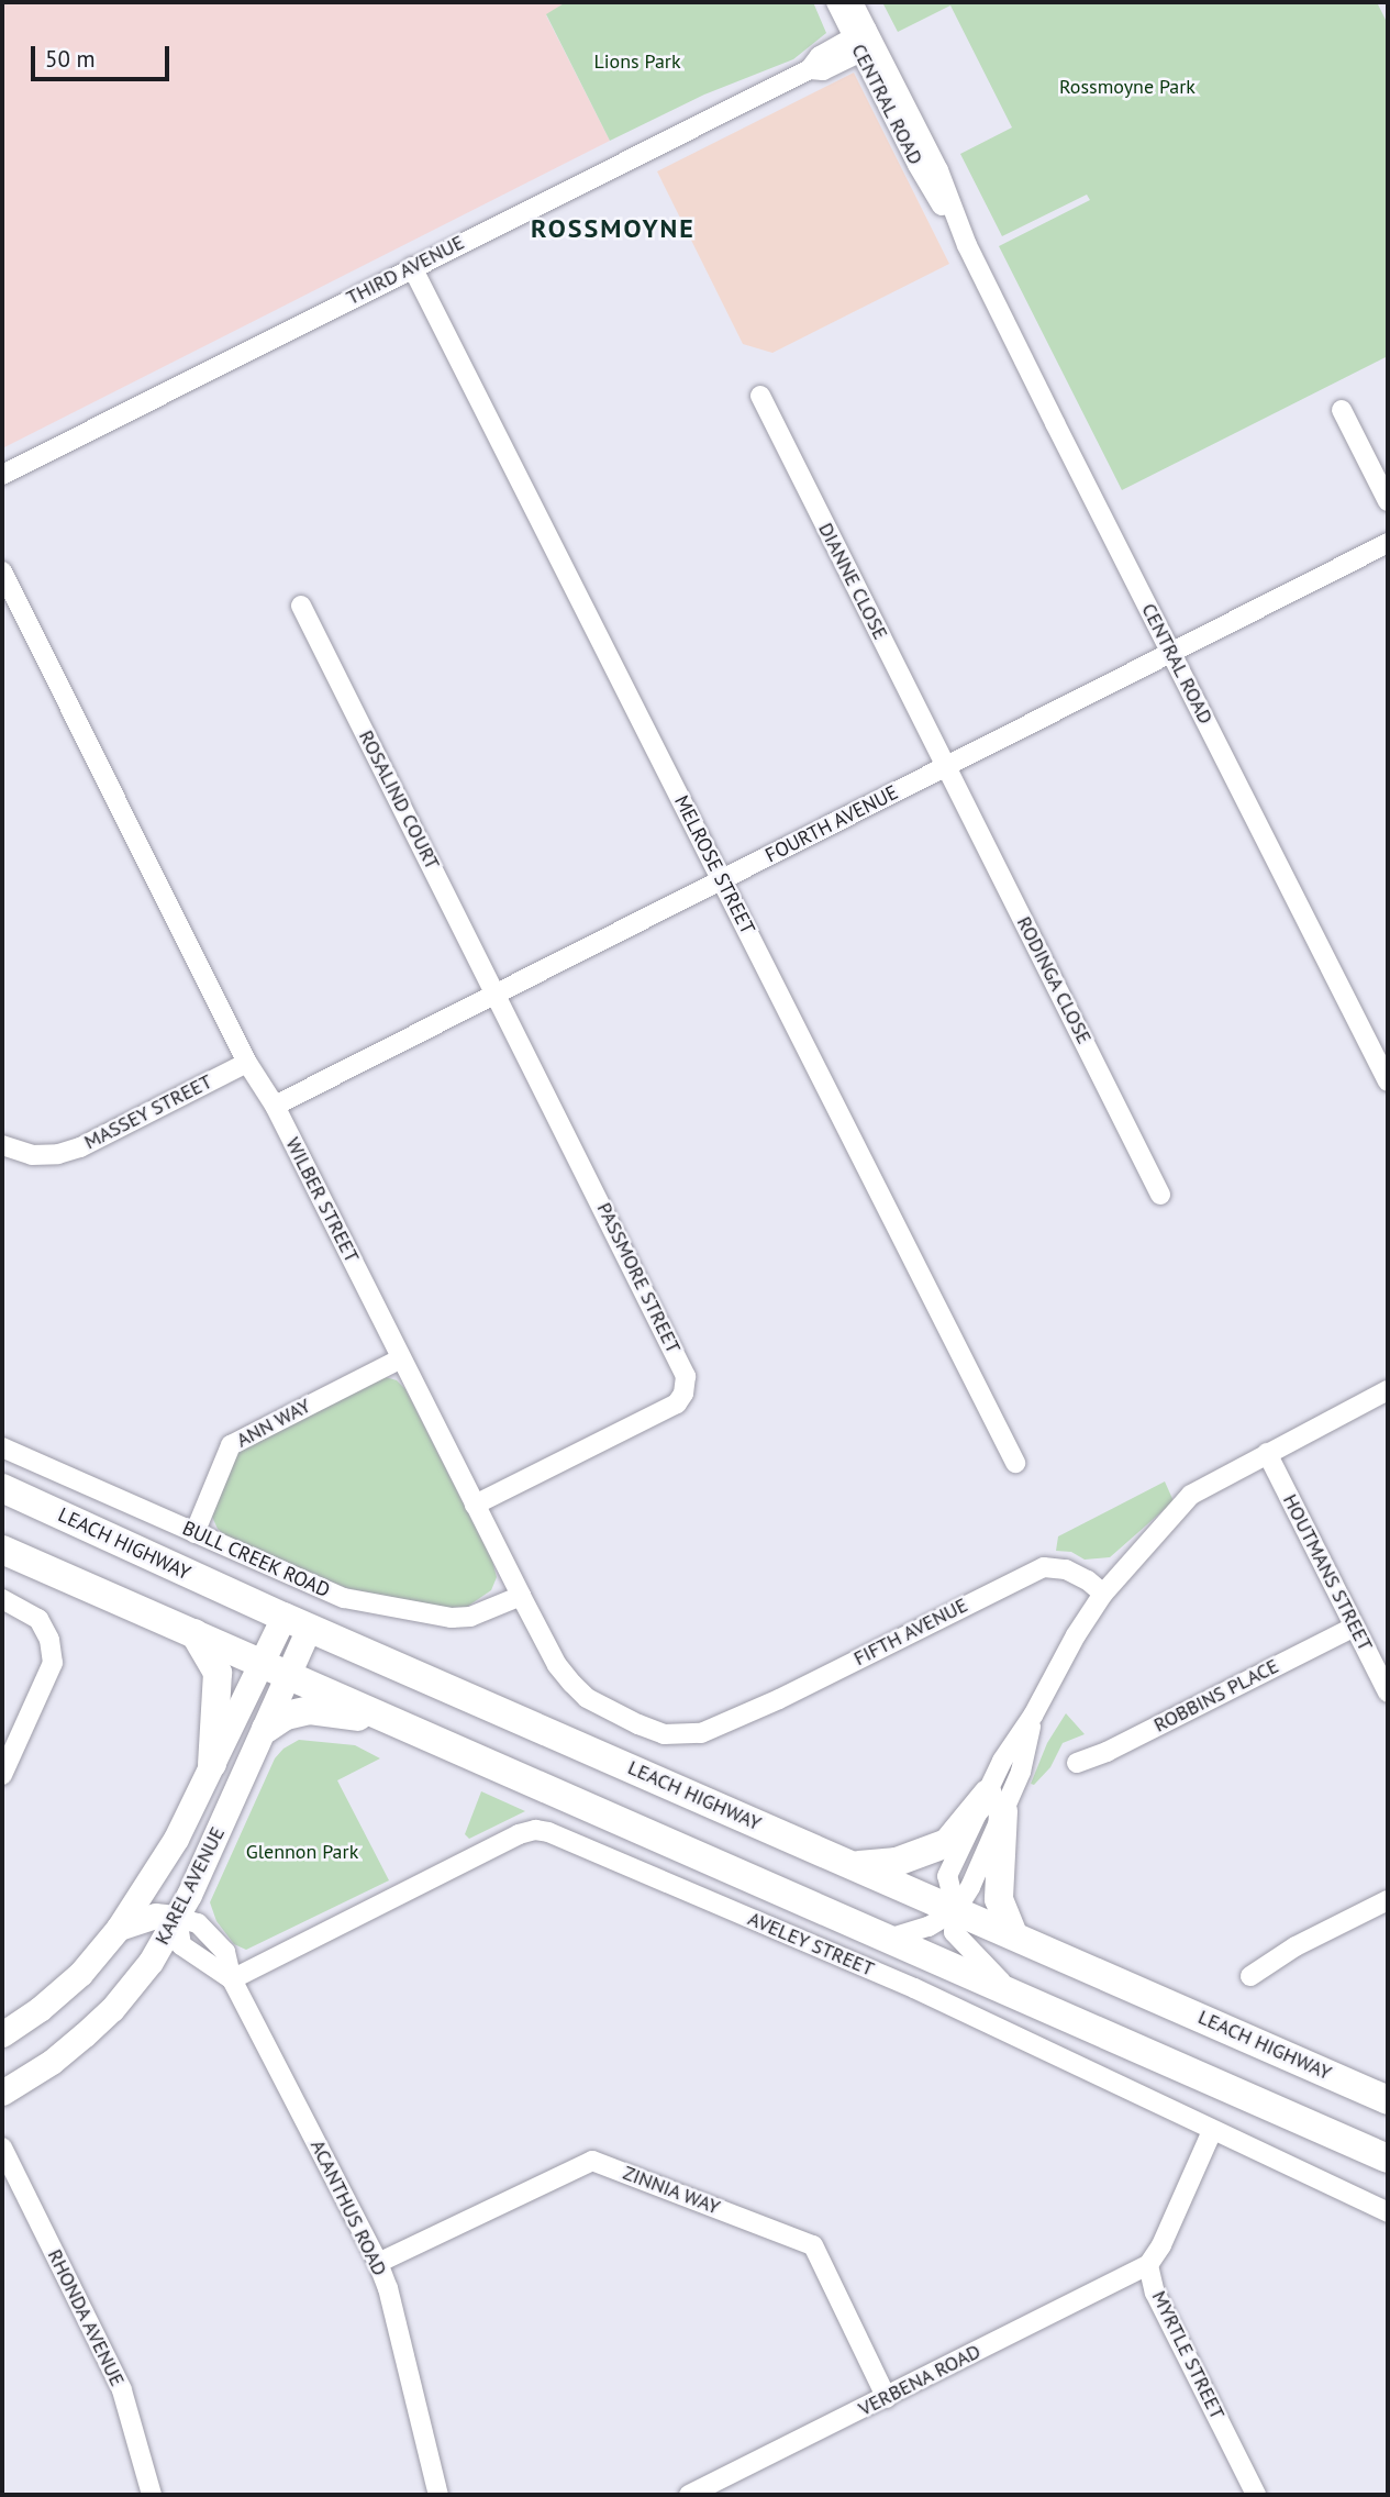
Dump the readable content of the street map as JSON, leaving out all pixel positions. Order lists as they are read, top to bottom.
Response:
{
  "streets": {
    "highway": ["LEACH HIGHWAY"],
    "main road": ["KAREL AVENUE"],
    "street": [
      "CENTRAL ROAD",
      "THIRD AVENUE",
      "DIANNE CLOSE",
      "ROSALIND COURT",
      "FOURTH AVENUE",
      "MELROSE STREET",
      "RODINGA CLOSE",
      "MASSEY STREET",
      "WILBER STREET",
      "PASSMORE STREET",
      "ANN WAY",
      "BULL CREEK ROAD",
      "HOUTMANS STREET",
      "FIFTH AVENUE",
      "ROBBINS PLACE",
      "AVELEY STREET",
      "ZINNIA WAY",
      "ACANTHUS ROAD",
      "RHONDA AVENUE",
      "MYRTLE STREET",
      "VERBENA ROAD"
    ]
  },
  "crossings": [
    ["CENTRAL ROAD", "THIRD AVENUE"],
    ["CENTRAL ROAD", "FOURTH AVENUE"],
    ["THIRD AVENUE", "MELROSE STREET"],
    ["DIANNE CLOSE", "FOURTH AVENUE"],
    ["DIANNE CLOSE", "RODINGA CLOSE"],
    ["ROSALIND COURT", "FOURTH AVENUE"],
    ["ROSALIND COURT", "PASSMORE STREET"],
    ["FOURTH AVENUE", "MELROSE STREET"],
    ["FOURTH AVENUE", "RODINGA CLOSE"],
    ["FOURTH AVENUE", "WILBER STREET"],
    ["FOURTH AVENUE", "PASSMORE STREET"],
    ["MASSEY STREET", "WILBER STREET"],
    ["WILBER STREET", "PASSMORE STREET"],
    ["WILBER STREET", "ANN WAY"],
    ["WILBER STREET", "BULL CREEK ROAD"],
    ["WILBER STREET", "FIFTH AVENUE"],
    ["ANN WAY", "BULL CREEK ROAD"],
    ["LEACH HIGHWAY", "KAREL AVENUE"],
    ["HOUTMANS STREET", "ROBBINS PLACE"],
    ["KAREL AVENUE", "ACANTHUS ROAD"],
    ["AVELEY STREET", "ACANTHUS ROAD"],
    ["AVELEY STREET", "MYRTLE STREET"],
    ["ZINNIA WAY", "ACANTHUS ROAD"],
    ["ZINNIA WAY", "VERBENA ROAD"],
    ["MYRTLE STREET", "VERBENA ROAD"]
  ],
  "districts": ["ROSSMOYNE"],
  "parks": ["Lions Park", "Rossmoyne Park", "Glennon Park"],
  "scale_bar": "50 m"
}
